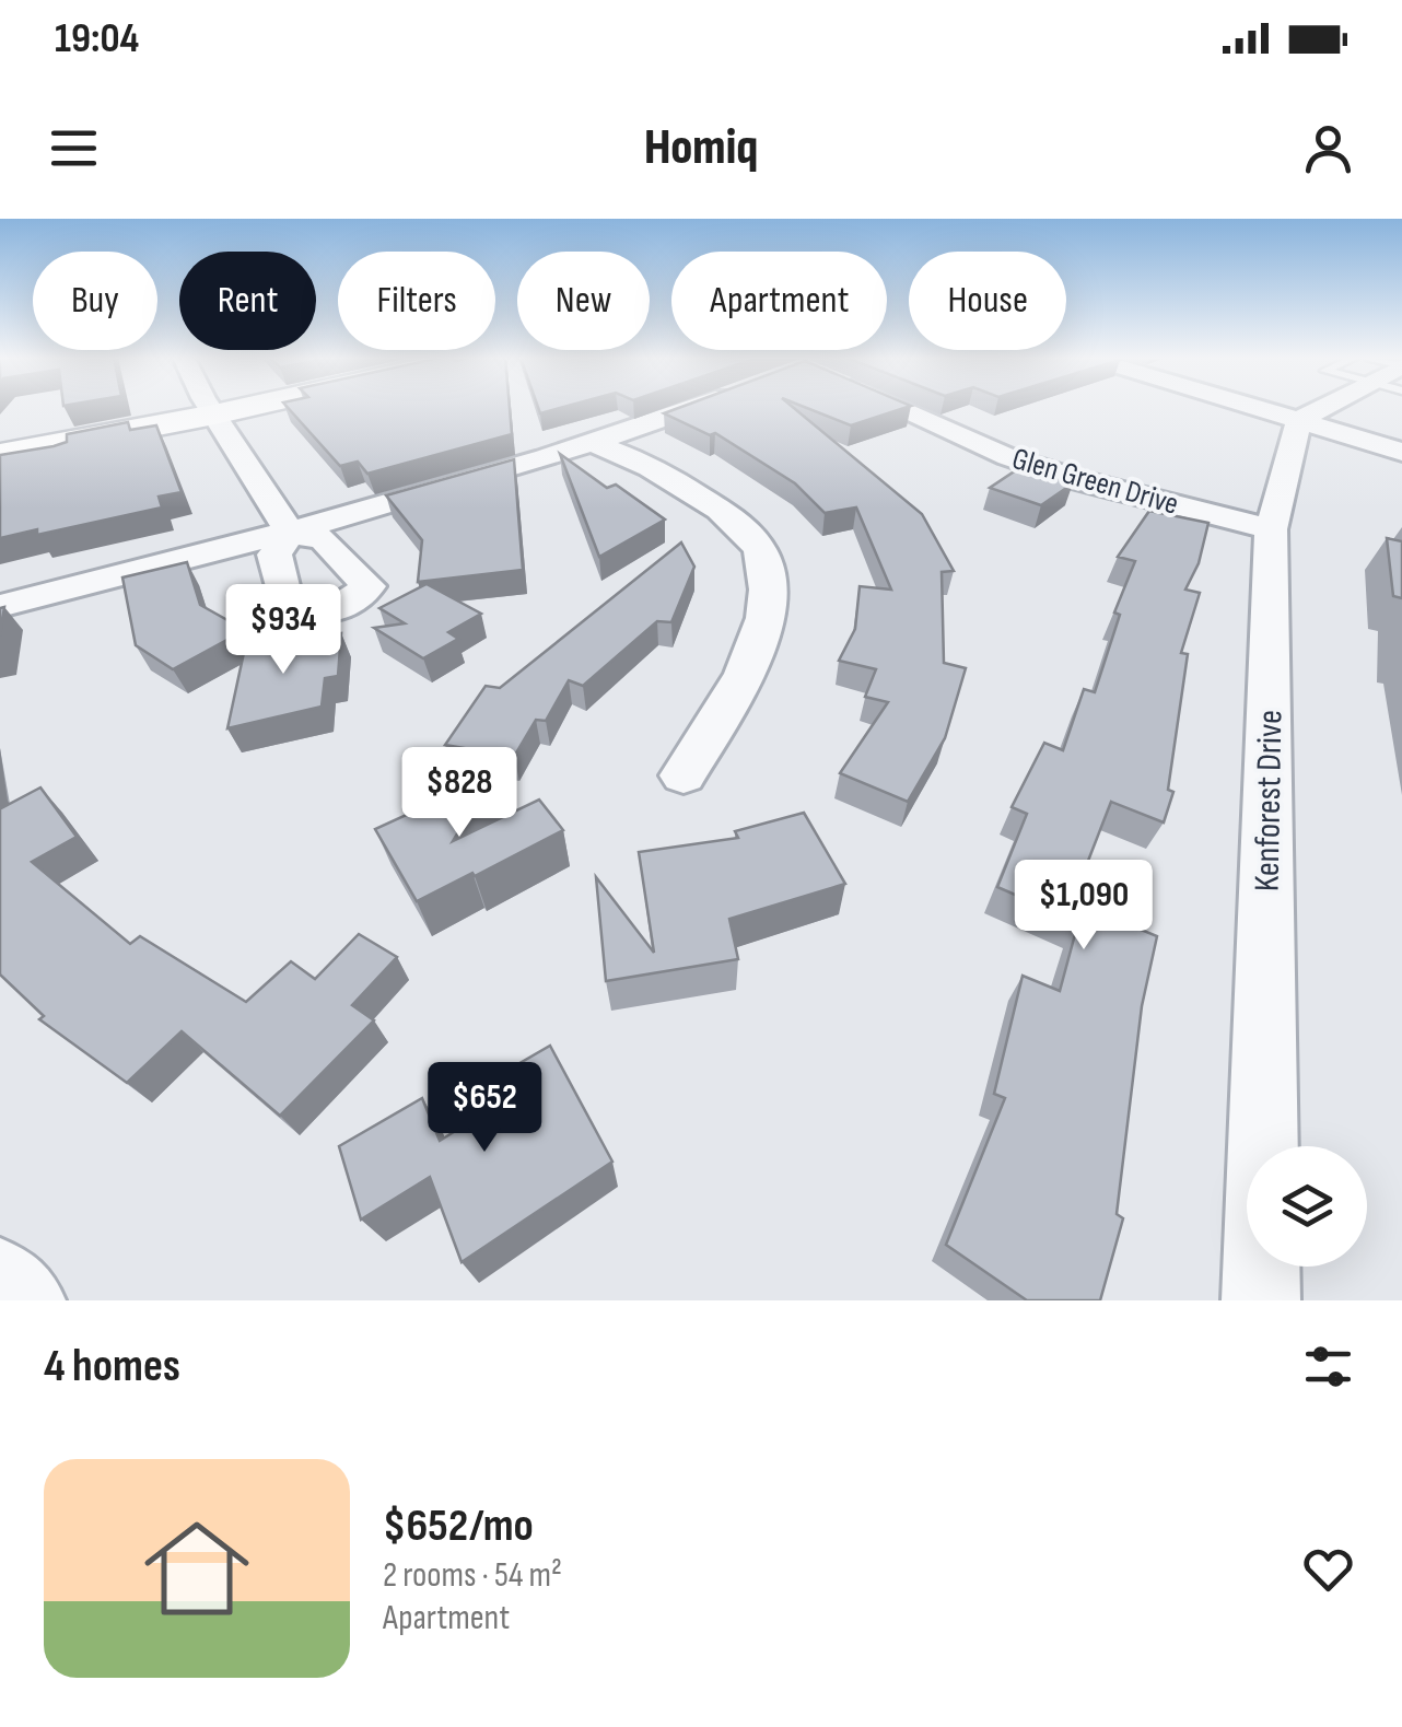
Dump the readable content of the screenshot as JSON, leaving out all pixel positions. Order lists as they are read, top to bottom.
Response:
{
  "streets": {
    "street": ["Glen Green Drive", "Kenforest Drive"]
  },
  "crossings": [
    ["Glen Green Drive", "Kenforest Drive"]
  ],
  "page": {
    "status": "19:04",
    "header": "Homiq",
    "chip": [
      "Buy",
      "Rent",
      "Filters",
      "New",
      "Apartment",
      "House"
    ],
    "price": [
      "$934",
      "$828",
      "$1,090",
      "$652"
    ],
    "heading": "4 homes",
    "list": [
      {
        "name": "$652/mo",
        "note": "2 rooms · 54 m² · Apartment"
      }
    ]
  }
}
